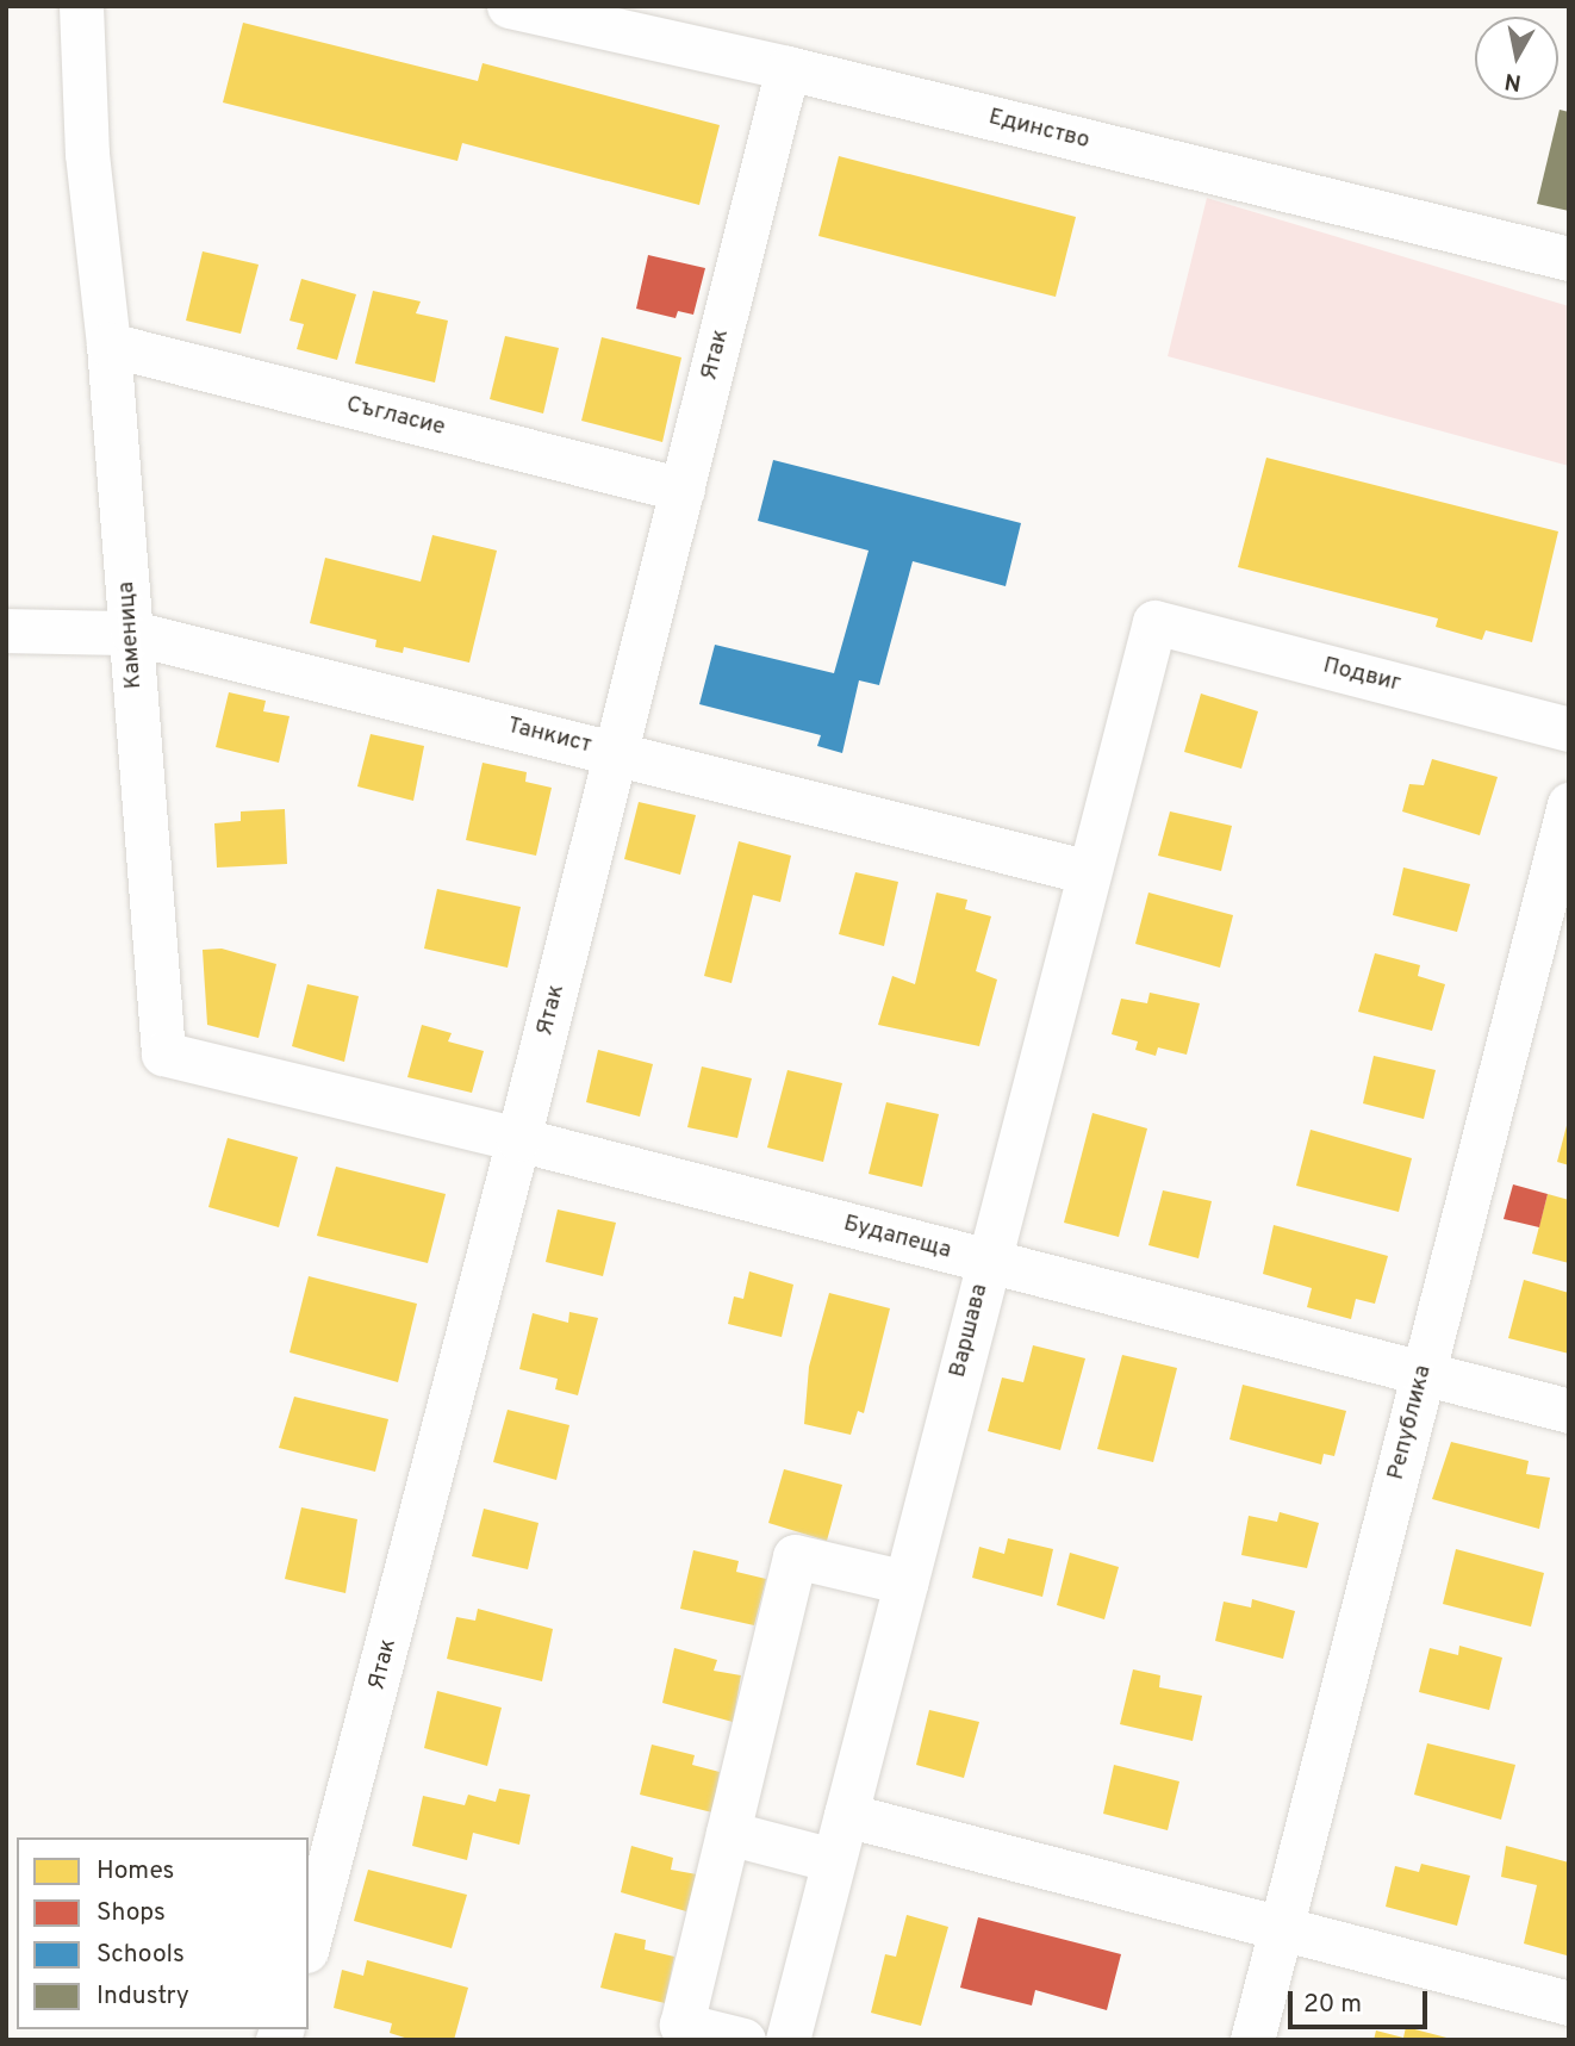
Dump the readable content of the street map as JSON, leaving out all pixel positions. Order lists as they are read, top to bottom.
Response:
{
  "streets": {
    "street": [
      "Единство",
      "Ятак",
      "Съгласие",
      "Каменица",
      "Подвиг",
      "Танкист",
      "Будапеща",
      "Варшава",
      "Република"
    ]
  },
  "crossings": [
    ["Единство", "Ятак"],
    ["Ятак", "Съгласие"],
    ["Ятак", "Танкист"],
    ["Ятак", "Будапеща"],
    ["Съгласие", "Каменица"],
    ["Каменица", "Танкист"],
    ["Каменица", "Будапеща"],
    ["Подвиг", "Варшава"],
    ["Танкист", "Варшава"],
    ["Будапеща", "Варшава"],
    ["Будапеща", "Република"]
  ],
  "legend": [
    "Homes",
    "Shops",
    "Schools",
    "Industry"
  ],
  "scale_bar": "20 m",
  "north": "bottom"
}
